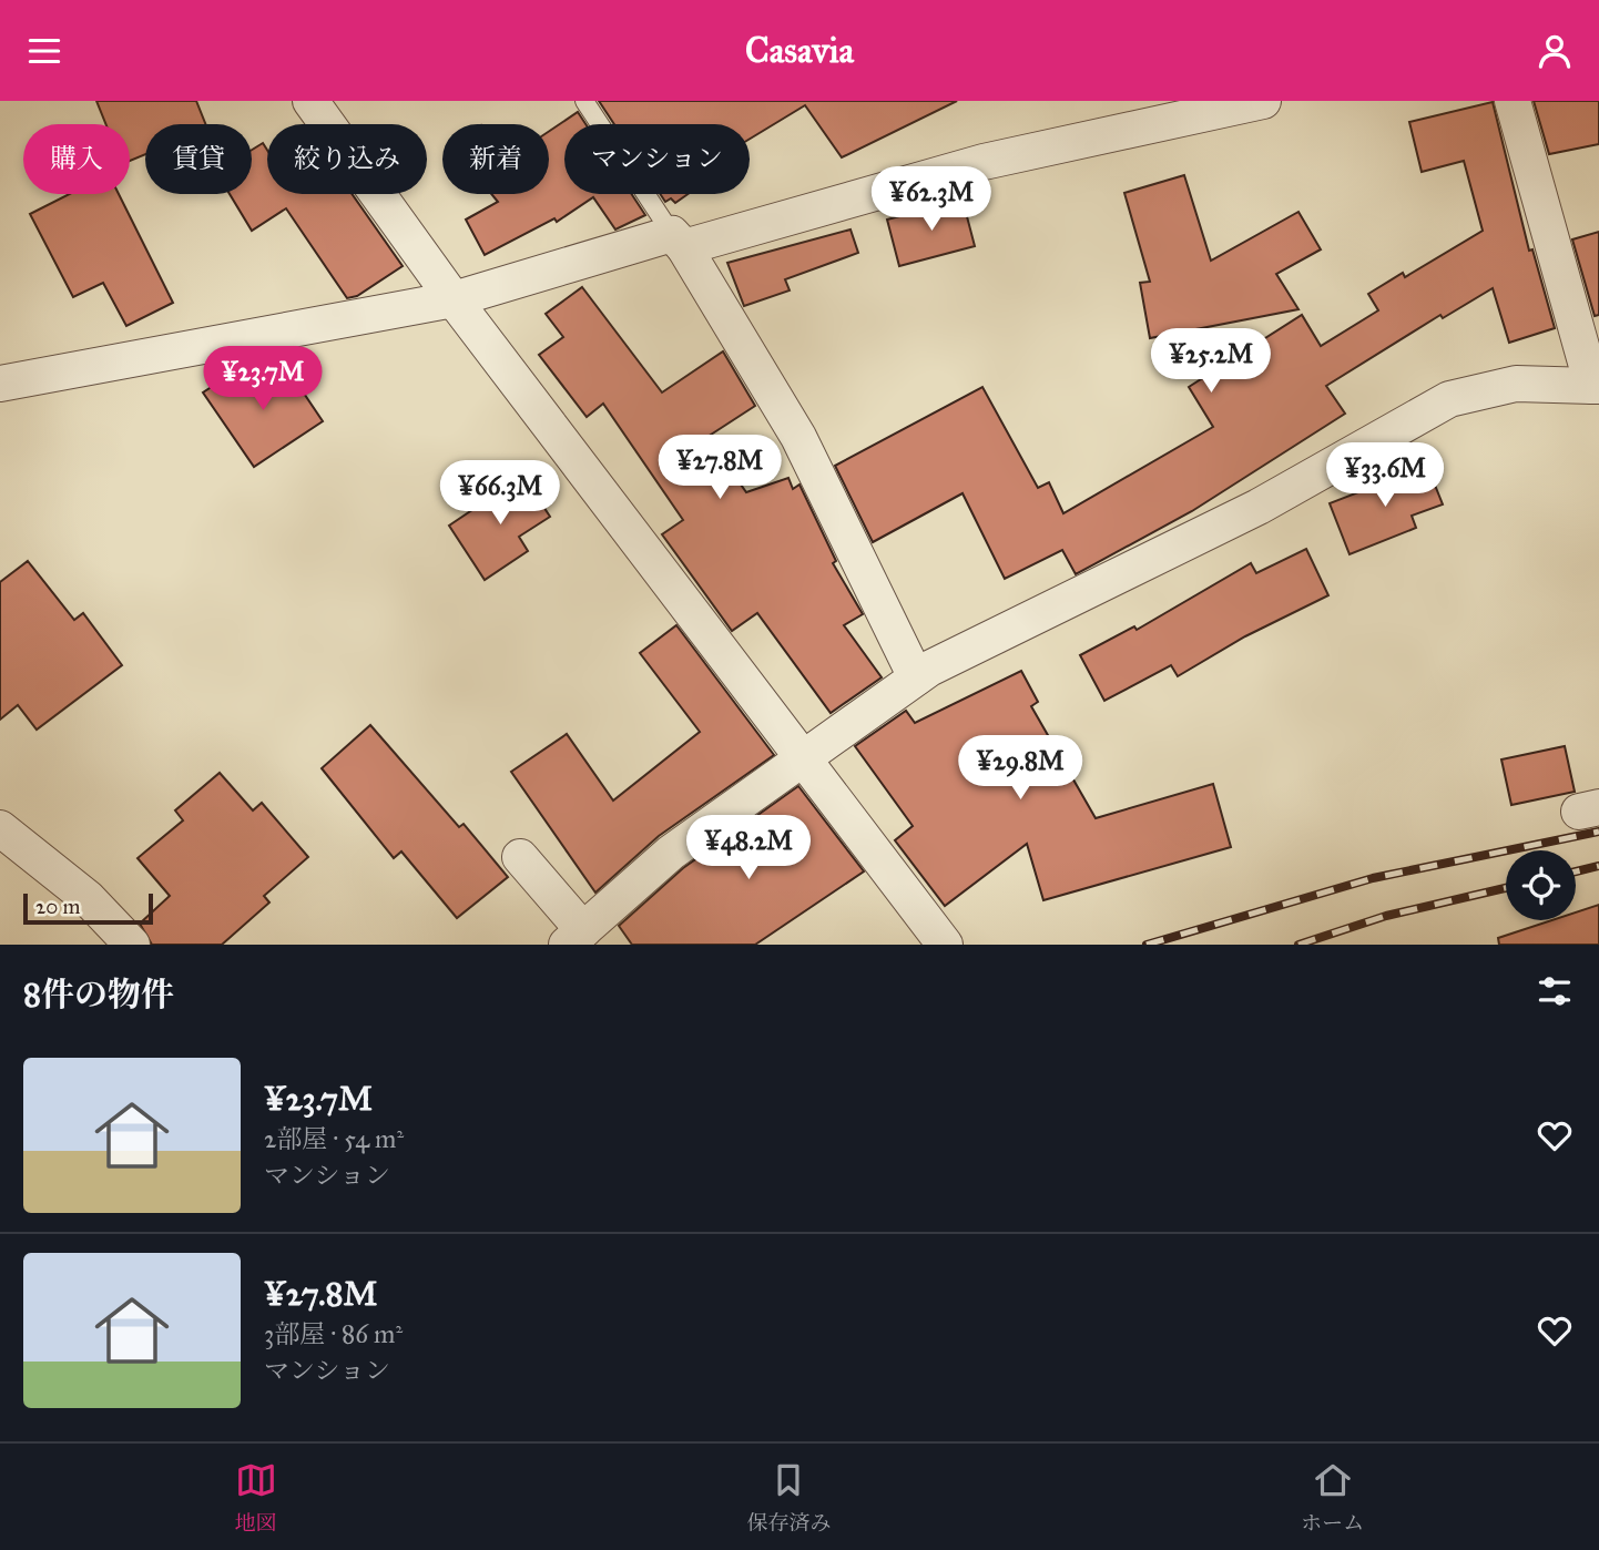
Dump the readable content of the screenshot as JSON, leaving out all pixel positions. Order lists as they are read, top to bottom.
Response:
{
  "scale_bar": "20 m",
  "page": {
    "header": "Casavia",
    "chip": [
      "購入",
      "賃貸",
      "絞り込み",
      "新着",
      "マンション"
    ],
    "price": [
      "¥62.3M",
      "¥25.2M",
      "¥23.7M",
      "¥27.8M",
      "¥33.6M",
      "¥66.3M",
      "¥29.8M",
      "¥48.2M"
    ],
    "scale": "20 m",
    "heading": "8件の物件",
    "list": [
      {
        "name": "¥23.7M",
        "note": "2部屋 · 54 m² · マンション"
      },
      {
        "name": "¥27.8M",
        "note": "3部屋 · 86 m² · マンション"
      }
    ],
    "tabs": ["地図", "保存済み", "ホーム"]
  }
}
